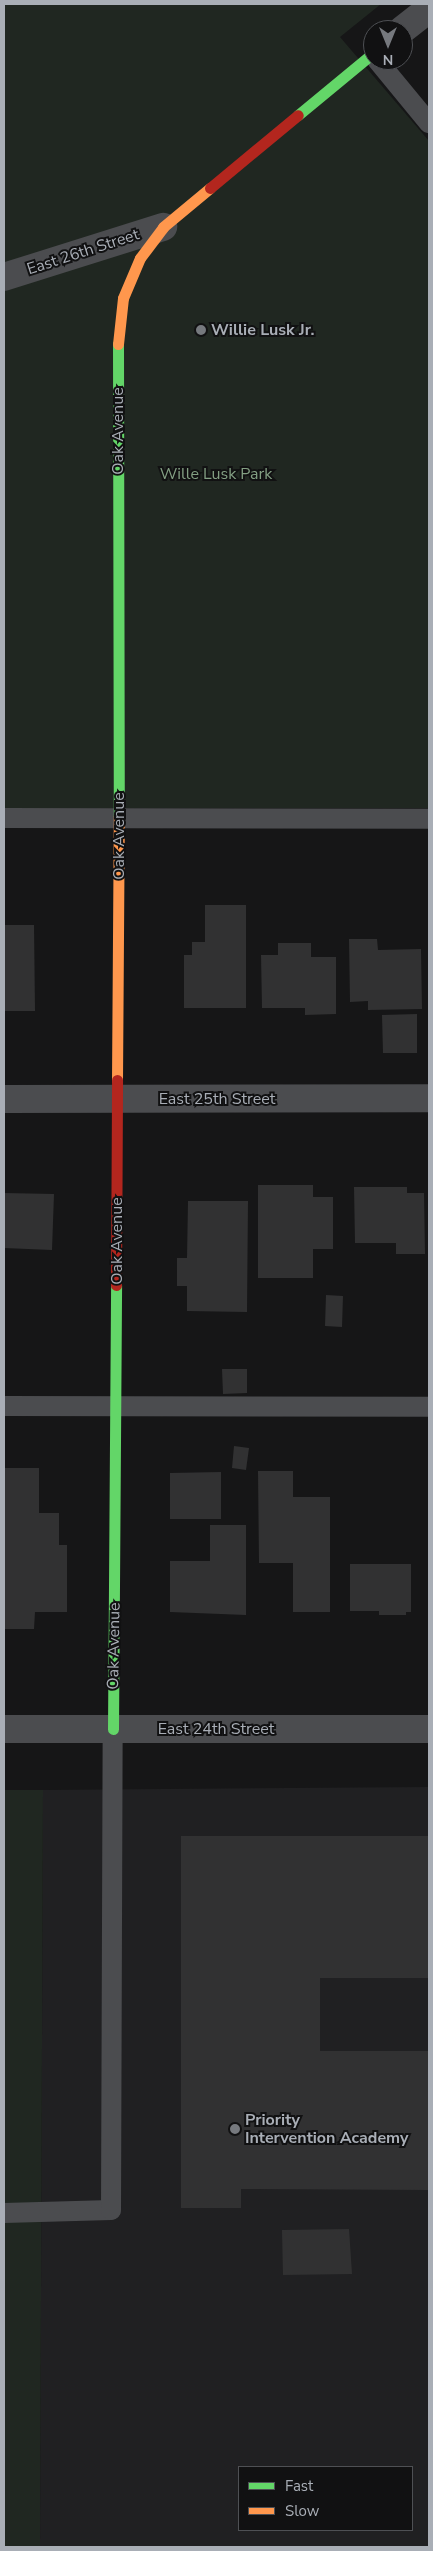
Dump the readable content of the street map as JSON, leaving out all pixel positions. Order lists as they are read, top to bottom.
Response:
{
  "streets": {
    "street": [
      "East 26th Street",
      "Oak Avenue",
      "East 25th Street",
      "East 24th Street"
    ]
  },
  "crossings": [
    ["East 26th Street", "Oak Avenue"],
    ["Oak Avenue", "East 25th Street"],
    ["Oak Avenue", "East 24th Street"]
  ],
  "parks": ["Wille Lusk Park"],
  "places": ["Willie Lusk Jr.", "Priority Intervention Academy"],
  "legend": ["Fast", "Slow"],
  "north": "bottom"
}
